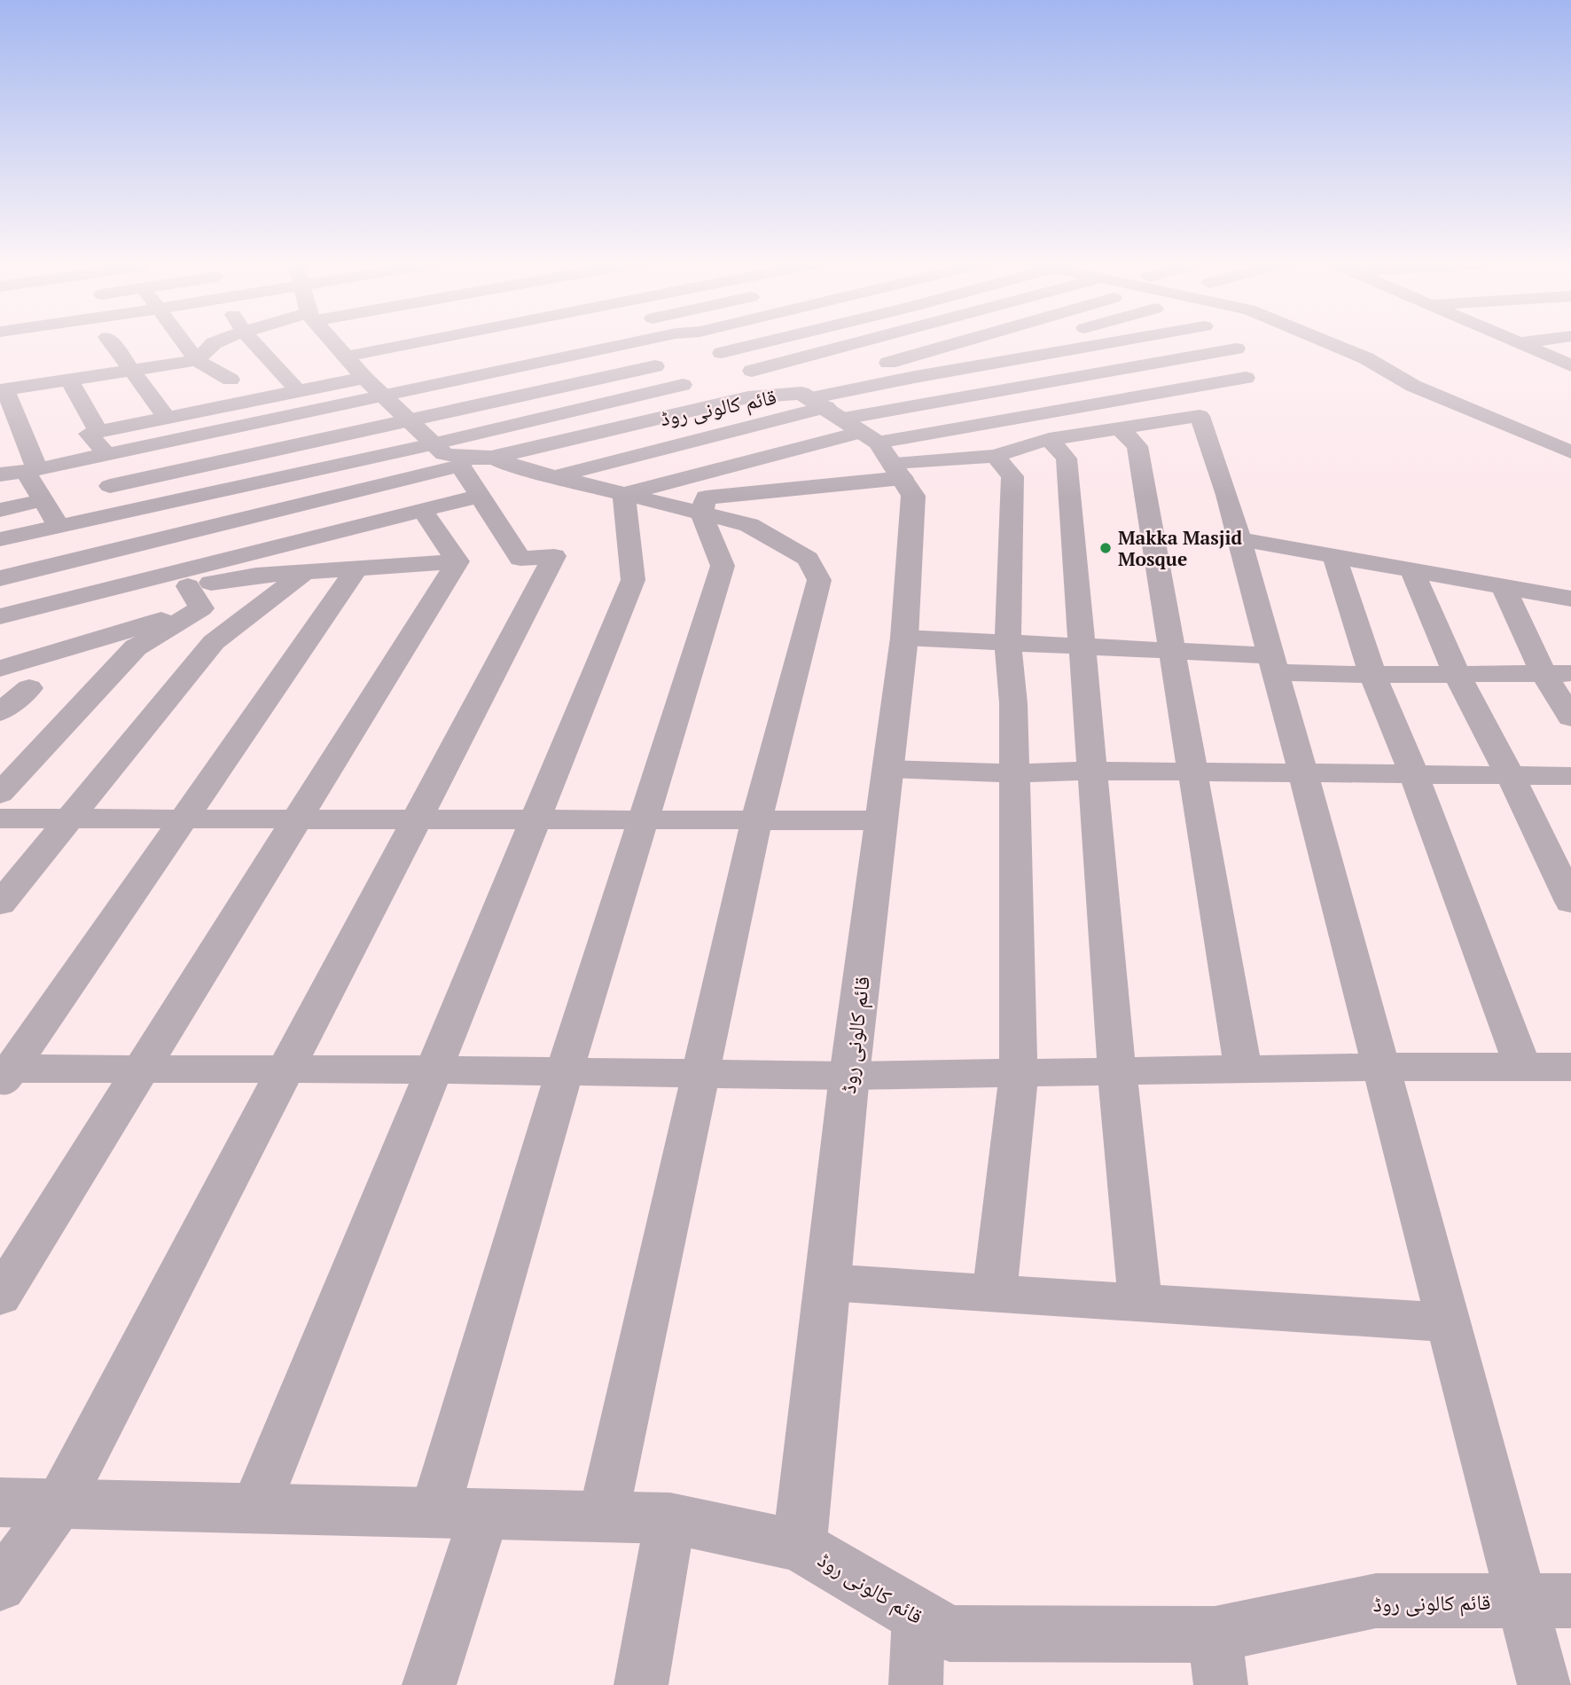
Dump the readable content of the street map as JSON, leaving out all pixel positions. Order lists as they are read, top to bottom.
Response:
{
  "streets": {
    "street": ["قائم کالونی روڈ"]
  },
  "places": ["Makka Masjid Mosque"]
}
